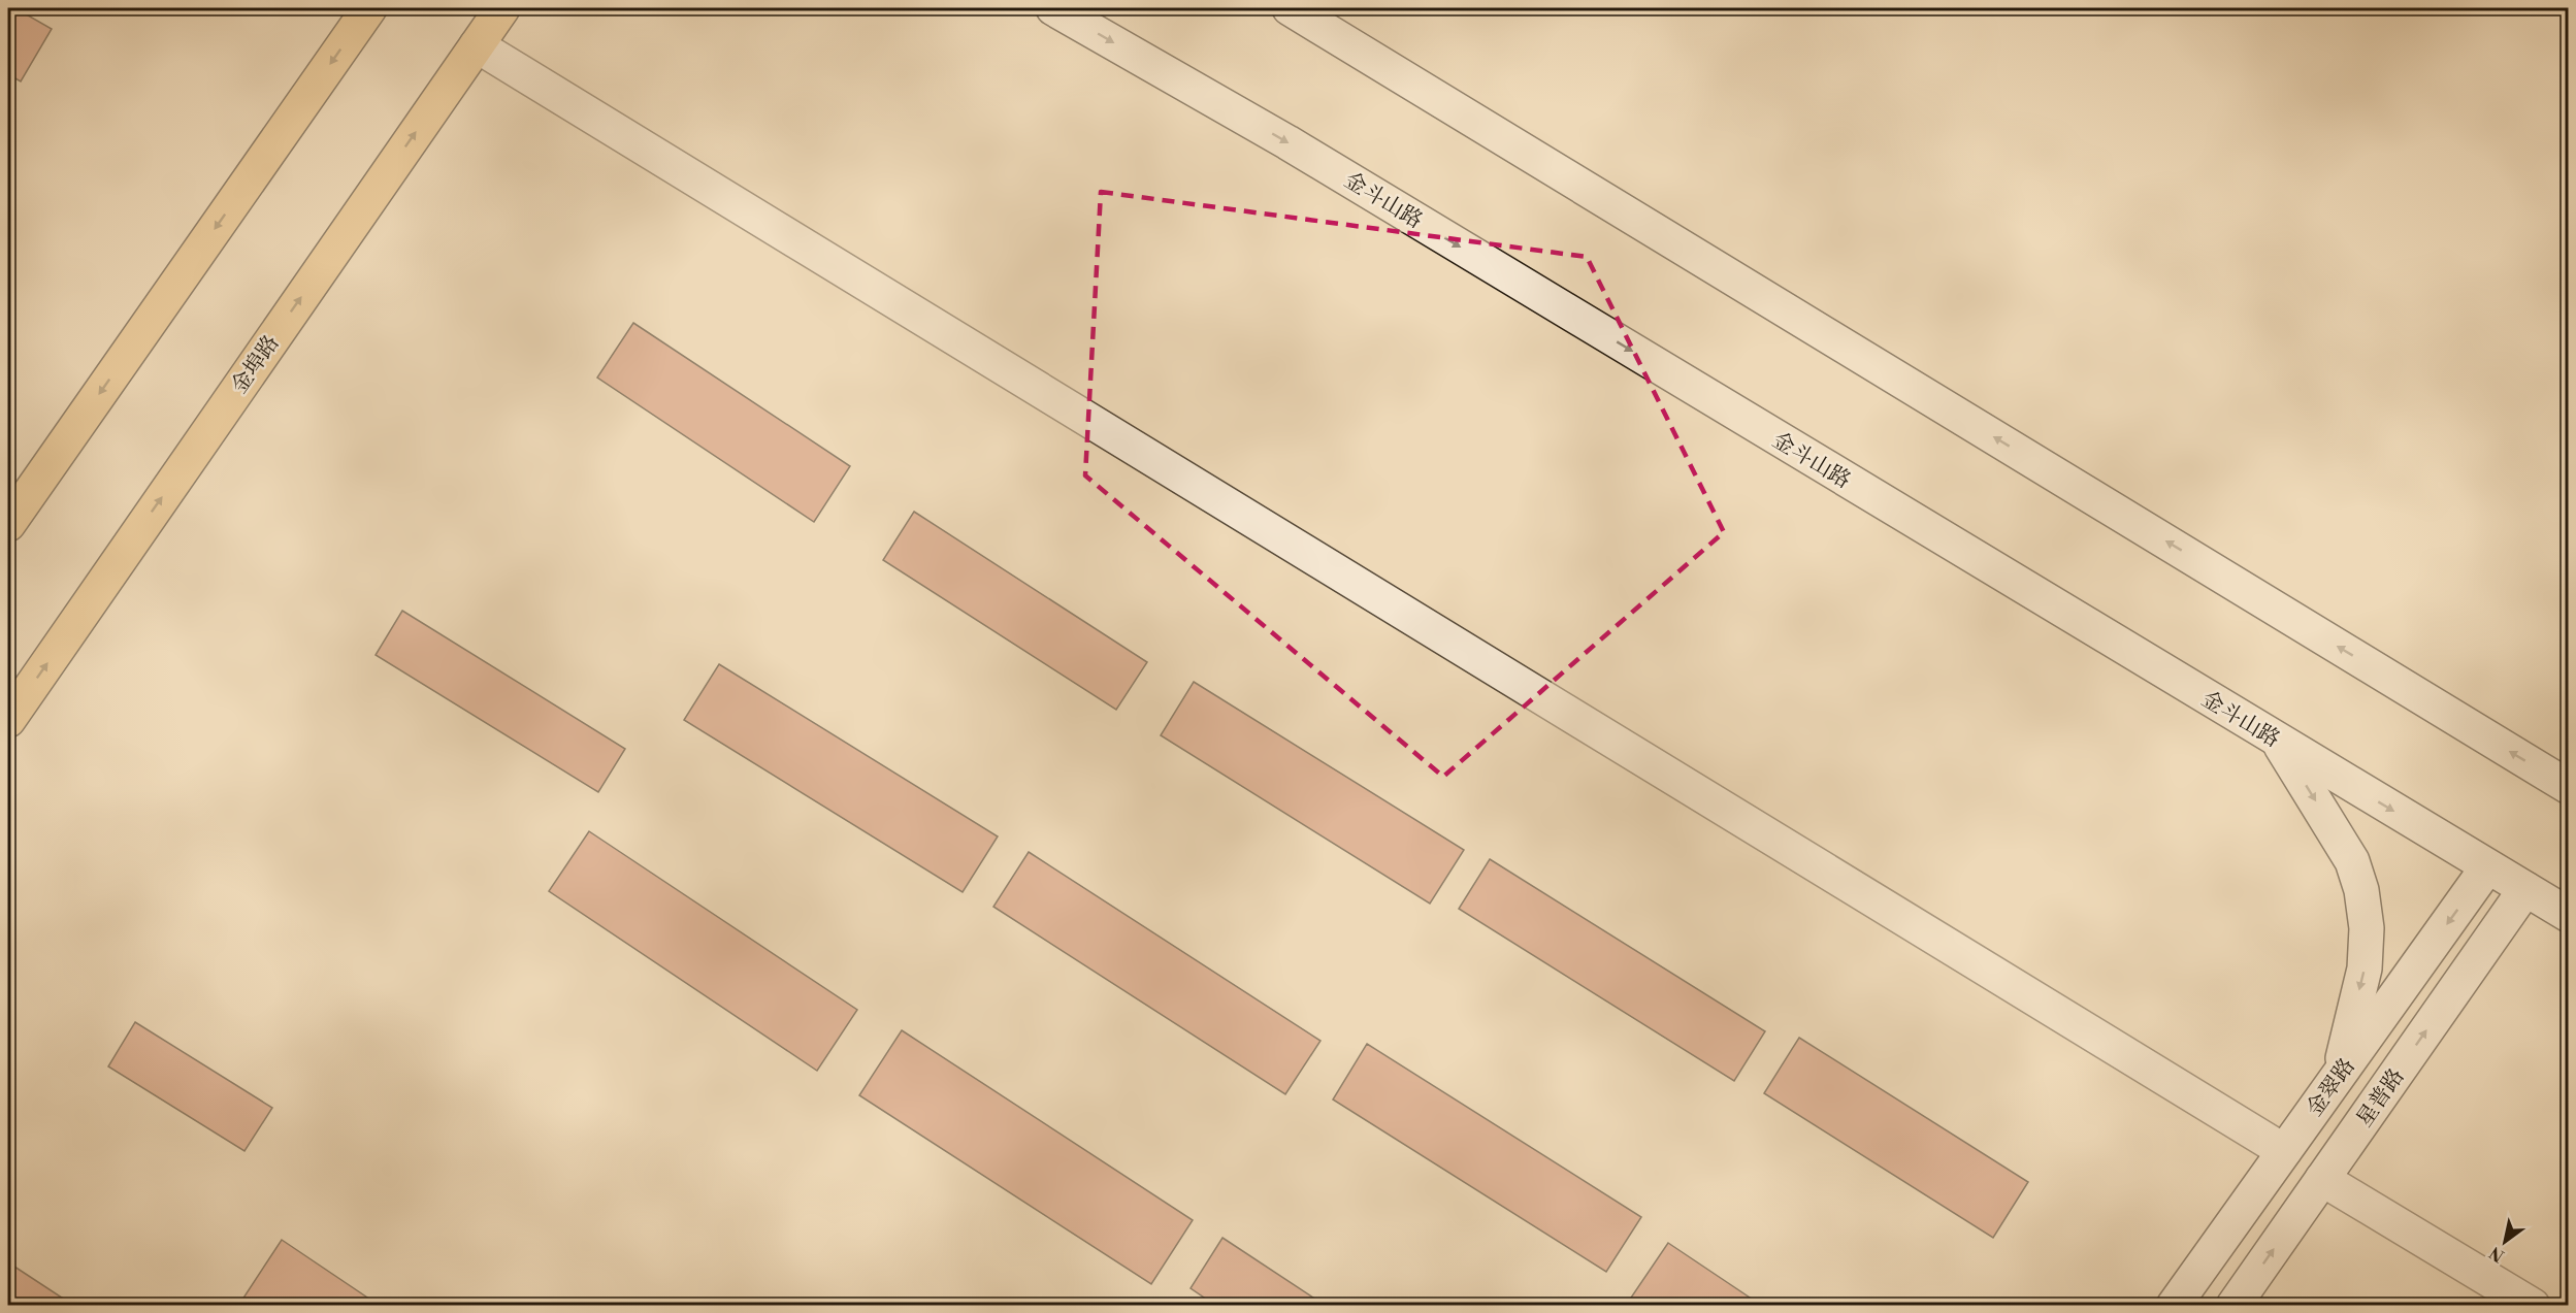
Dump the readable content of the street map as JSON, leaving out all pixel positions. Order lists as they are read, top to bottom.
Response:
{
  "streets": {
    "highway": ["金埠路"],
    "street": ["金斗山路", "金翠路", "星普路"]
  },
  "crossings": [
    ["金斗山路", "金翠路"],
    ["金斗山路", "星普路"]
  ],
  "one_way": ["金翠路", "星普路"],
  "north": "bottom left"
}
